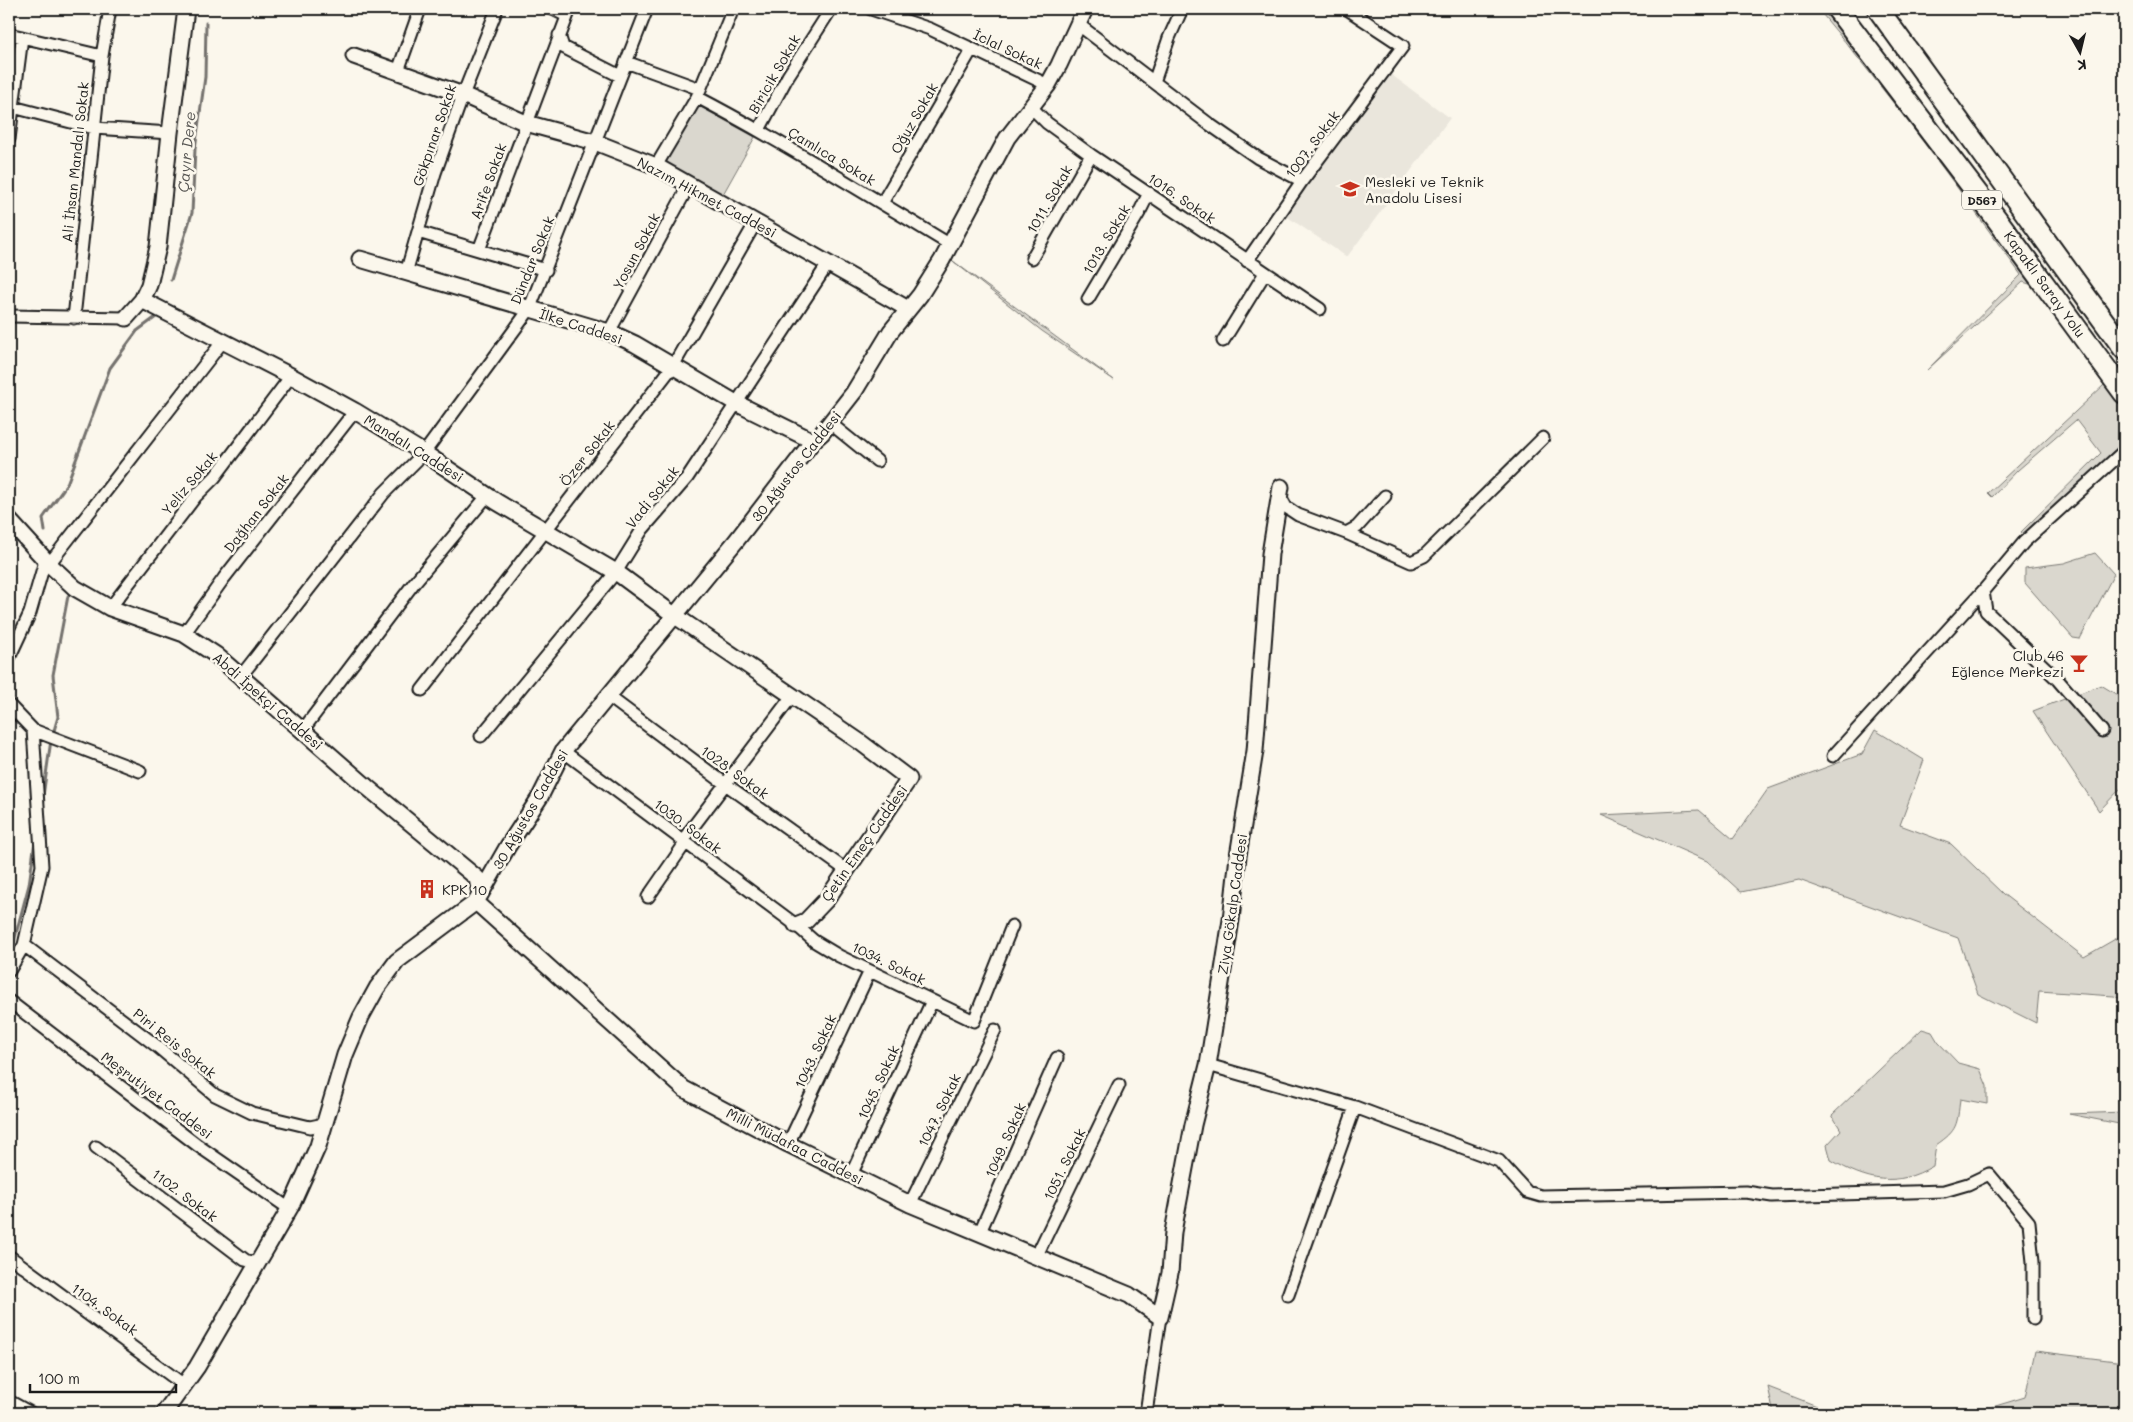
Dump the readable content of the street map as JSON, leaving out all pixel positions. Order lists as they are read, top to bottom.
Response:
{
  "streets": {
    "highway": ["D567", "Kapaklı Saray Yolu"],
    "street": [
      "İclal Sokak",
      "Biricik Sokak",
      "Oğuz Sokak",
      "Gökpınar Sokak",
      "1007. Sokak",
      "Çamlıca Sokak",
      "Ali İhsan Mandalı Sokak",
      "Arife Sokak",
      "Nazım Hikmet Caddesi",
      "1016. Sokak",
      "1011. Sokak",
      "1013. Sokak",
      "Yosun Sokak",
      "Dündar Sokak",
      "İlke Caddesi",
      "Mandalı Caddesi",
      "Özer Sokak",
      "30 Ağustos Caddesi",
      "Yeliz Sokak",
      "Vadi Sokak",
      "Dağhan Sokak",
      "Abdi İpekçi Caddesi",
      "1028. Sokak",
      "1030. Sokak",
      "Çetin Emeç Caddesi",
      "Ziya Gökalp Caddesi",
      "1034. Sokak",
      "Piri Reis Sokak",
      "1043. Sokak",
      "1045. Sokak",
      "Meşrutiyet Caddesi",
      "1047. Sokak",
      "1049. Sokak",
      "Milli Müdafaa Caddesi",
      "1051. Sokak",
      "1102. Sokak",
      "1104. Sokak"
    ]
  },
  "crossings": [
    ["İclal Sokak", "Oğuz Sokak"],
    ["İclal Sokak", "30 Ağustos Caddesi"],
    ["Biricik Sokak", "Çamlıca Sokak"],
    ["Oğuz Sokak", "Çamlıca Sokak"],
    ["Gökpınar Sokak", "Nazım Hikmet Caddesi"],
    ["Gökpınar Sokak", "İlke Caddesi"],
    ["1007. Sokak", "1016. Sokak"],
    ["Çamlıca Sokak", "Dündar Sokak"],
    ["Çamlıca Sokak", "30 Ağustos Caddesi"],
    ["Arife Sokak", "Nazım Hikmet Caddesi"],
    ["Nazım Hikmet Caddesi", "Yosun Sokak"],
    ["Nazım Hikmet Caddesi", "Dündar Sokak"],
    ["Nazım Hikmet Caddesi", "Özer Sokak"],
    ["Nazım Hikmet Caddesi", "30 Ağustos Caddesi"],
    ["Nazım Hikmet Caddesi", "Vadi Sokak"],
    ["1016. Sokak", "1011. Sokak"],
    ["1016. Sokak", "1013. Sokak"],
    ["1016. Sokak", "30 Ağustos Caddesi"],
    ["Yosun Sokak", "İlke Caddesi"],
    ["Dündar Sokak", "İlke Caddesi"],
    ["Dündar Sokak", "Mandalı Caddesi"],
    ["Dündar Sokak", "Abdi İpekçi Caddesi"],
    ["İlke Caddesi", "Özer Sokak"],
    ["İlke Caddesi", "30 Ağustos Caddesi"],
    ["İlke Caddesi", "Vadi Sokak"],
    ["Mandalı Caddesi", "Özer Sokak"],
    ["Mandalı Caddesi", "30 Ağustos Caddesi"],
    ["Mandalı Caddesi", "Yeliz Sokak"],
    ["Mandalı Caddesi", "Vadi Sokak"],
    ["Mandalı Caddesi", "Dağhan Sokak"],
    ["Mandalı Caddesi", "Çetin Emeç Caddesi"],
    ["30 Ağustos Caddesi", "Abdi İpekçi Caddesi"],
    ["30 Ağustos Caddesi", "1028. Sokak"],
    ["30 Ağustos Caddesi", "1030. Sokak"],
    ["30 Ağustos Caddesi", "Milli Müdafaa Caddesi"],
    ["Yeliz Sokak", "Abdi İpekçi Caddesi"],
    ["Dağhan Sokak", "Abdi İpekçi Caddesi"],
    ["Abdi İpekçi Caddesi", "Milli Müdafaa Caddesi"],
    ["1028. Sokak", "Çetin Emeç Caddesi"],
    ["1030. Sokak", "Çetin Emeç Caddesi"],
    ["1030. Sokak", "1034. Sokak"],
    ["Çetin Emeç Caddesi", "1034. Sokak"],
    ["Ziya Gökalp Caddesi", "Milli Müdafaa Caddesi"],
    ["1034. Sokak", "1043. Sokak"],
    ["1034. Sokak", "1045. Sokak"],
    ["1043. Sokak", "Milli Müdafaa Caddesi"],
    ["1045. Sokak", "Milli Müdafaa Caddesi"],
    ["1047. Sokak", "Milli Müdafaa Caddesi"],
    ["1049. Sokak", "Milli Müdafaa Caddesi"],
    ["Milli Müdafaa Caddesi", "1051. Sokak"]
  ],
  "water": ["Çayır Dere"],
  "places": {
    "school or university": ["Mesleki ve Teknik Anadolu Lisesi"],
    "bar": ["Club 46 Eğlence Merkezi"],
    "building": ["KPK 10"]
  },
  "scale_bar": "100 m",
  "north": "bottom"
}
